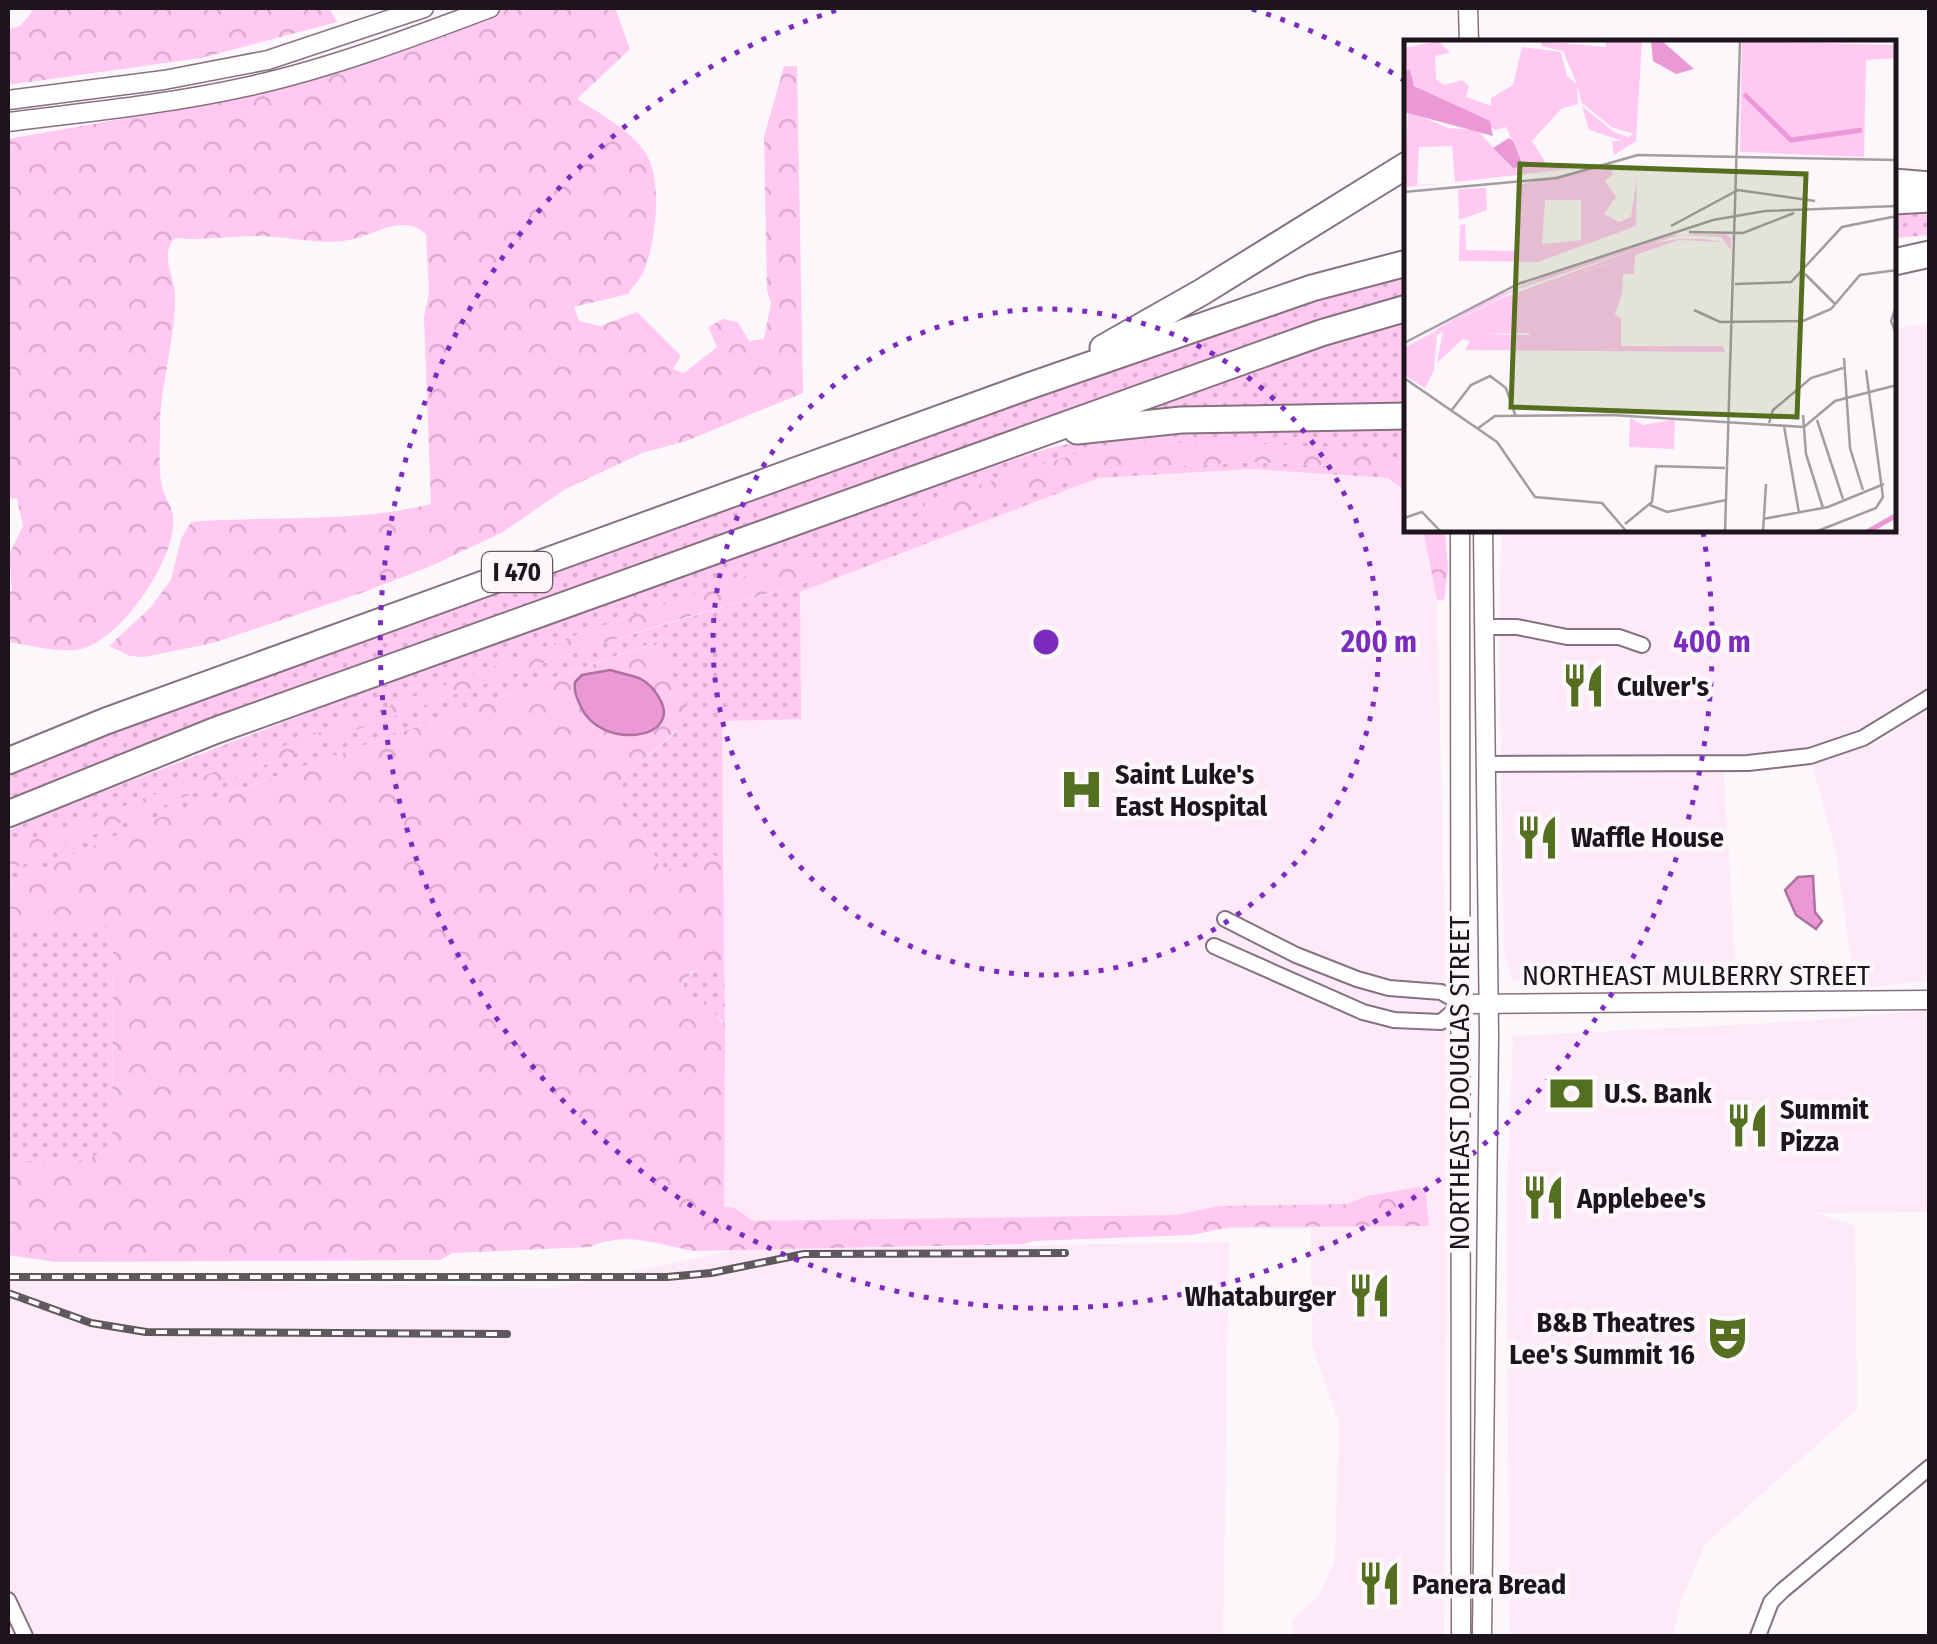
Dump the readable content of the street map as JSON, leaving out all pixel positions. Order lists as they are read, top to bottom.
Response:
{
  "streets": {
    "highway": ["I 470"],
    "main road": ["NORTHEAST MULBERRY STREET", "NORTHEAST DOUGLAS STREET"]
  },
  "crossings": [
    ["NORTHEAST MULBERRY STREET", "NORTHEAST DOUGLAS STREET"]
  ],
  "places": {
    "restaurant": [
      "Culver's",
      "Waffle House",
      "Summit Pizza",
      "Applebee's",
      "Whataburger",
      "Panera Bread"
    ],
    "hospital": ["Saint Luke's East Hospital"],
    "bank": ["U.S. Bank"],
    "theatre": ["B&B Theatres Lee's Summit 16"]
  },
  "rings": ["200 m", "400 m"]
}
